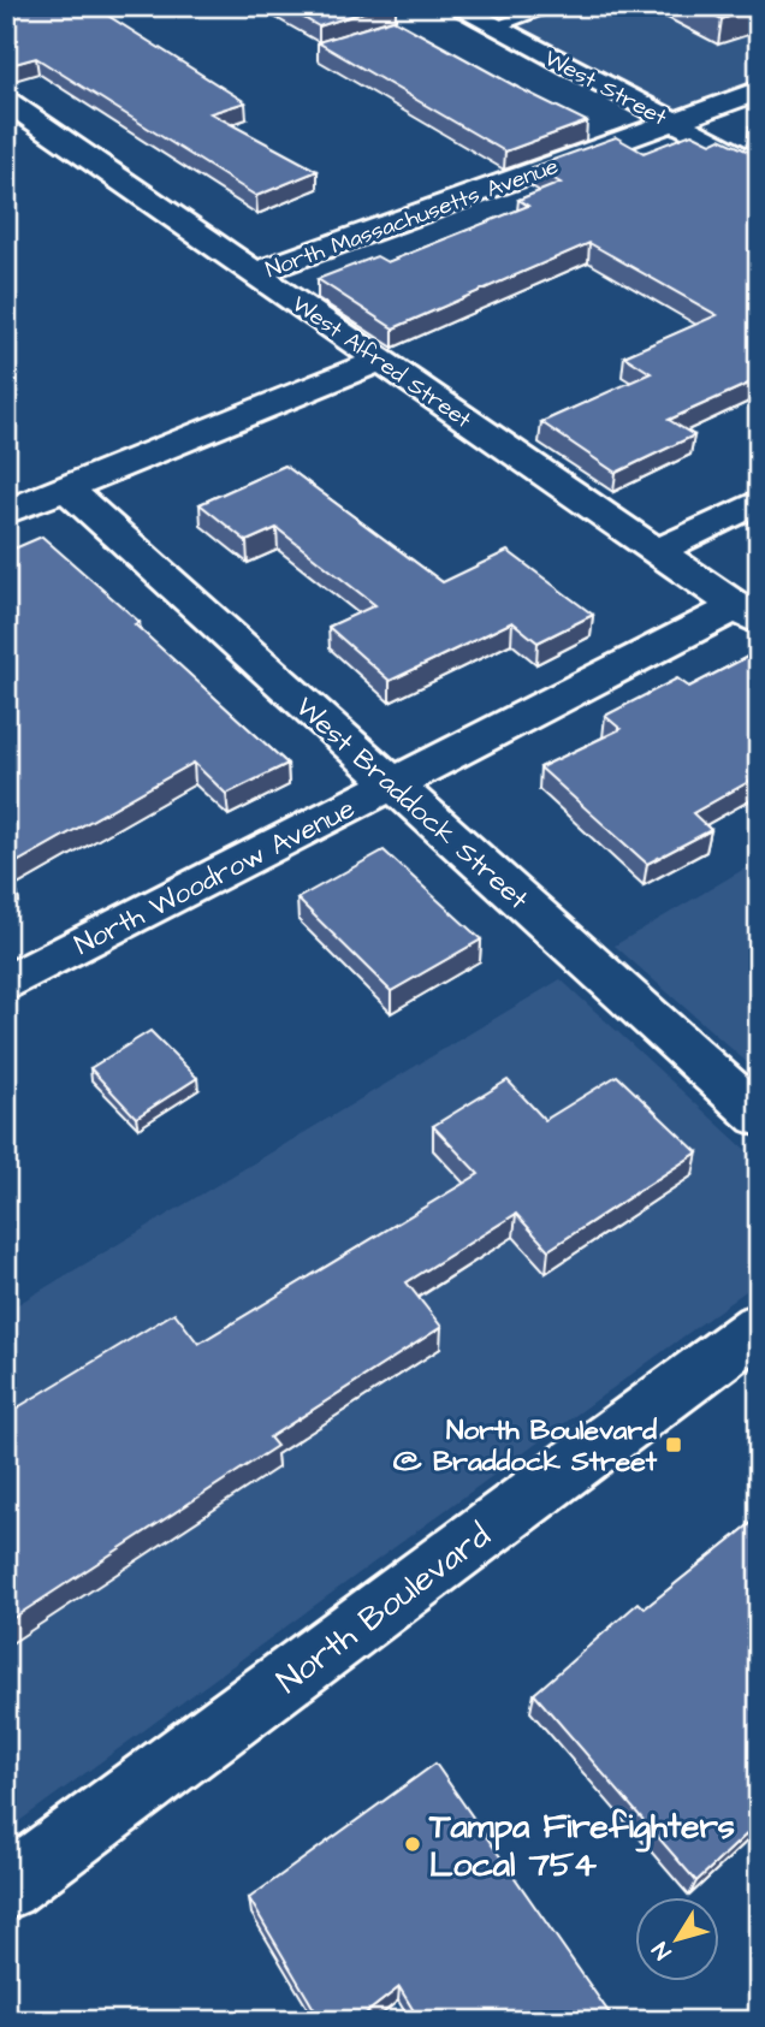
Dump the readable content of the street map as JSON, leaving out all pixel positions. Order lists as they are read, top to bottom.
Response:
{
  "streets": {
    "street": [
      "West Street",
      "North Massachusetts Avenue",
      "West Alfred Street",
      "West Braddock Street",
      "North Woodrow Avenue",
      "North Boulevard"
    ]
  },
  "crossings": [
    ["West Street", "North Massachusetts Avenue"],
    ["North Massachusetts Avenue", "West Alfred Street"],
    ["West Alfred Street", "North Woodrow Avenue"],
    ["West Braddock Street", "North Woodrow Avenue"]
  ],
  "places": {
    "transit": ["North Boulevard @ Braddock Street"],
    "other": ["Tampa Firefighters Local 754"]
  },
  "north": "bottom left"
}
